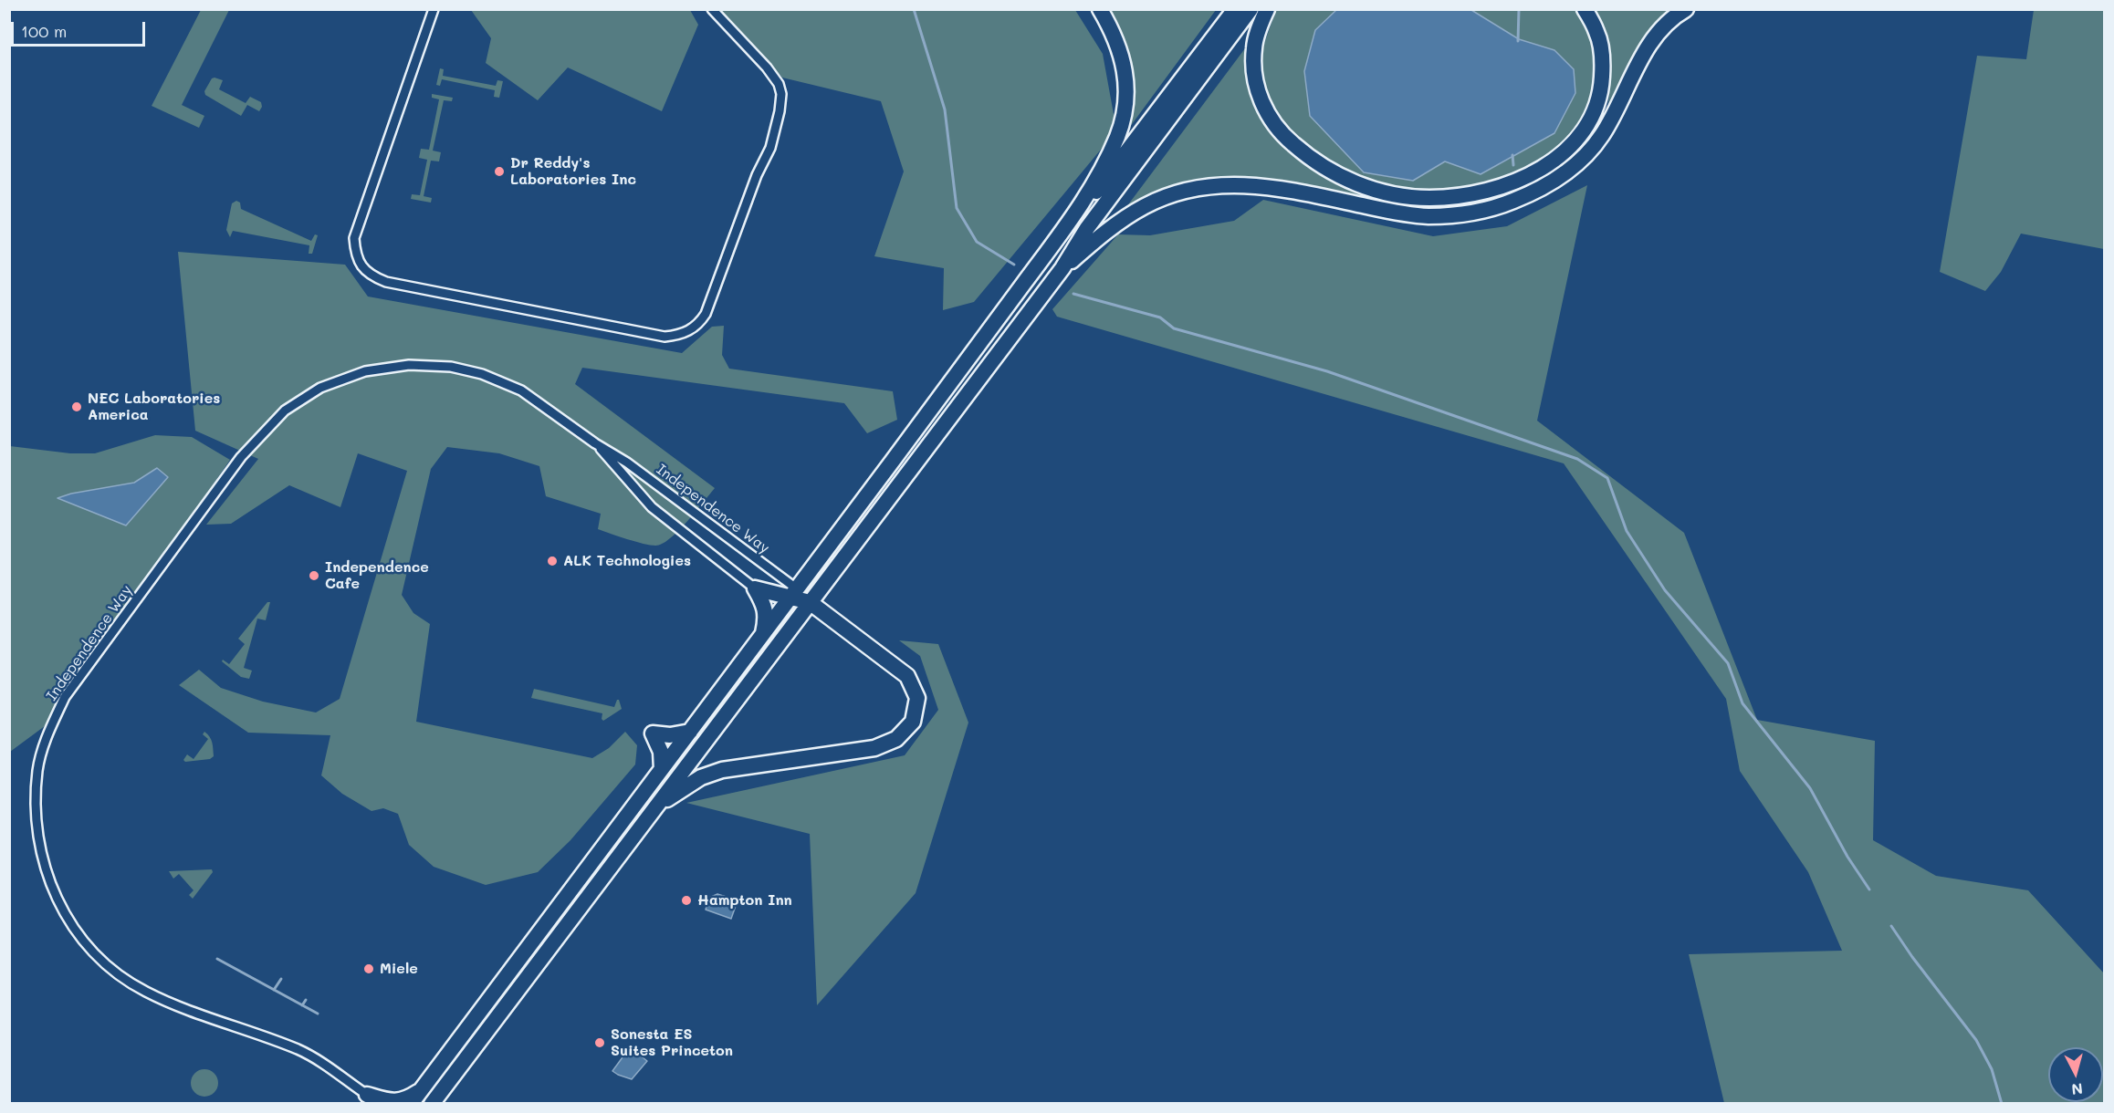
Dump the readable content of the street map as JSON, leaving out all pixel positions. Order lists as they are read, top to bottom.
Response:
{
  "streets": {
    "street": ["Independence Way"]
  },
  "places": [
    "Dr Reddy's Laboratories Inc",
    "NEC Laboratories America",
    "ALK Technologies",
    "Independence Cafe",
    "Hampton Inn",
    "Miele",
    "Sonesta ES Suites Princeton"
  ],
  "scale_bar": "100 m",
  "north": "bottom"
}
